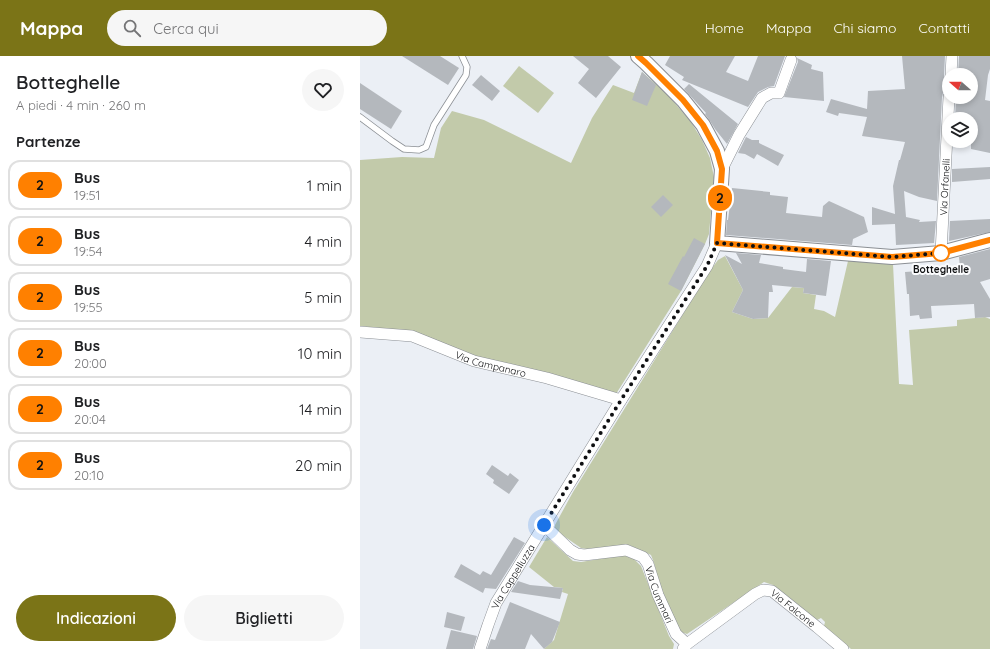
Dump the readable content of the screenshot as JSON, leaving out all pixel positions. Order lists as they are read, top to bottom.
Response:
{
  "streets": {
    "street": [
      "Via Orfanelli",
      "Via Campanaro",
      "Via Cappelluzza",
      "Via Cummari",
      "Via Falcone"
    ]
  },
  "crossings": [
    ["Via Campanaro", "Via Cappelluzza"],
    ["Via Cappelluzza", "Via Cummari"],
    ["Via Cummari", "Via Falcone"]
  ],
  "places": ["Botteghelle"],
  "lines": ["bus line 2"],
  "north": "left",
  "page": {
    "header": "Mappa",
    "search": "Cerca qui",
    "nav": [
      "Home",
      "Mappa",
      "Chi siamo",
      "Contatti"
    ],
    "heading": [
      ["Botteghelle", "A piedi · 4 min · 260 m"],
      "Partenze"
    ],
    "on_map": "2",
    "list": [
      {
        "mark": "2",
        "name": "Bus",
        "note": "19:51",
        "value": "1 min"
      },
      {
        "mark": "2",
        "name": "Bus",
        "note": "19:54",
        "value": "4 min"
      },
      {
        "mark": "2",
        "name": "Bus",
        "note": "19:55",
        "value": "5 min"
      },
      {
        "mark": "2",
        "name": "Bus",
        "note": "20:00",
        "value": "10 min"
      },
      {
        "mark": "2",
        "name": "Bus",
        "note": "20:04",
        "value": "14 min"
      },
      {
        "mark": "2",
        "name": "Bus",
        "note": "20:10",
        "value": "20 min"
      }
    ],
    "buttons": ["Indicazioni", "Biglietti"]
  }
}
